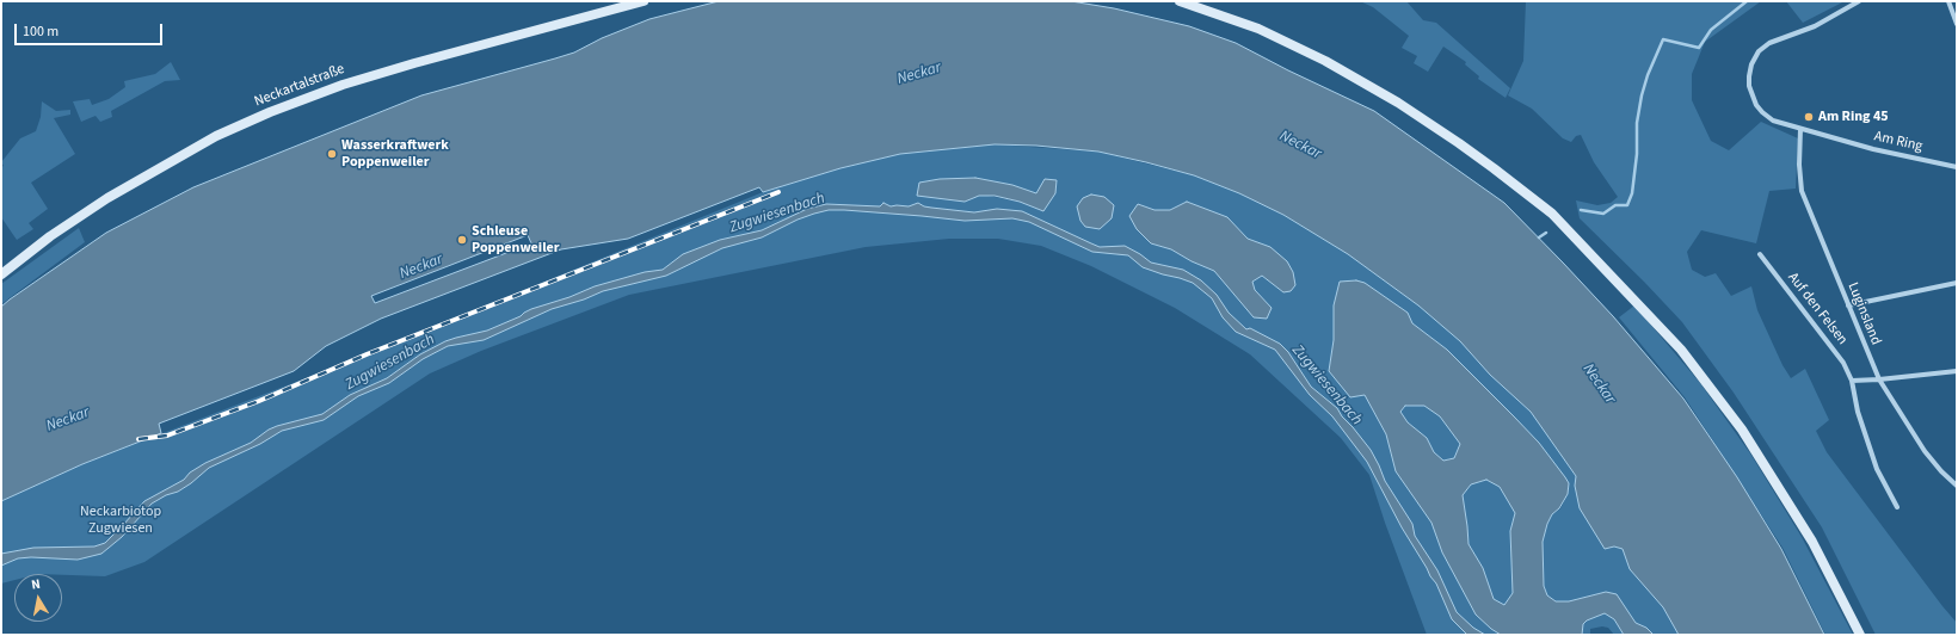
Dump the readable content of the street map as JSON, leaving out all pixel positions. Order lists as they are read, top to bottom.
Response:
{
  "streets": {
    "main road": ["Neckartalstraße"],
    "street": ["Am Ring", "Auf den Felsen", "Luginsland"]
  },
  "crossings": [
    ["Am Ring", "Luginsland"]
  ],
  "water": ["Neckar", "Zugwiesenbach"],
  "parks": ["Neckarbiotop Zugwiesen"],
  "places": ["Am Ring 45", "Wasserkraftwerk Poppenweiler", "Schleuse Poppenweiler"],
  "scale_bar": "100 m",
  "north": "top"
}
